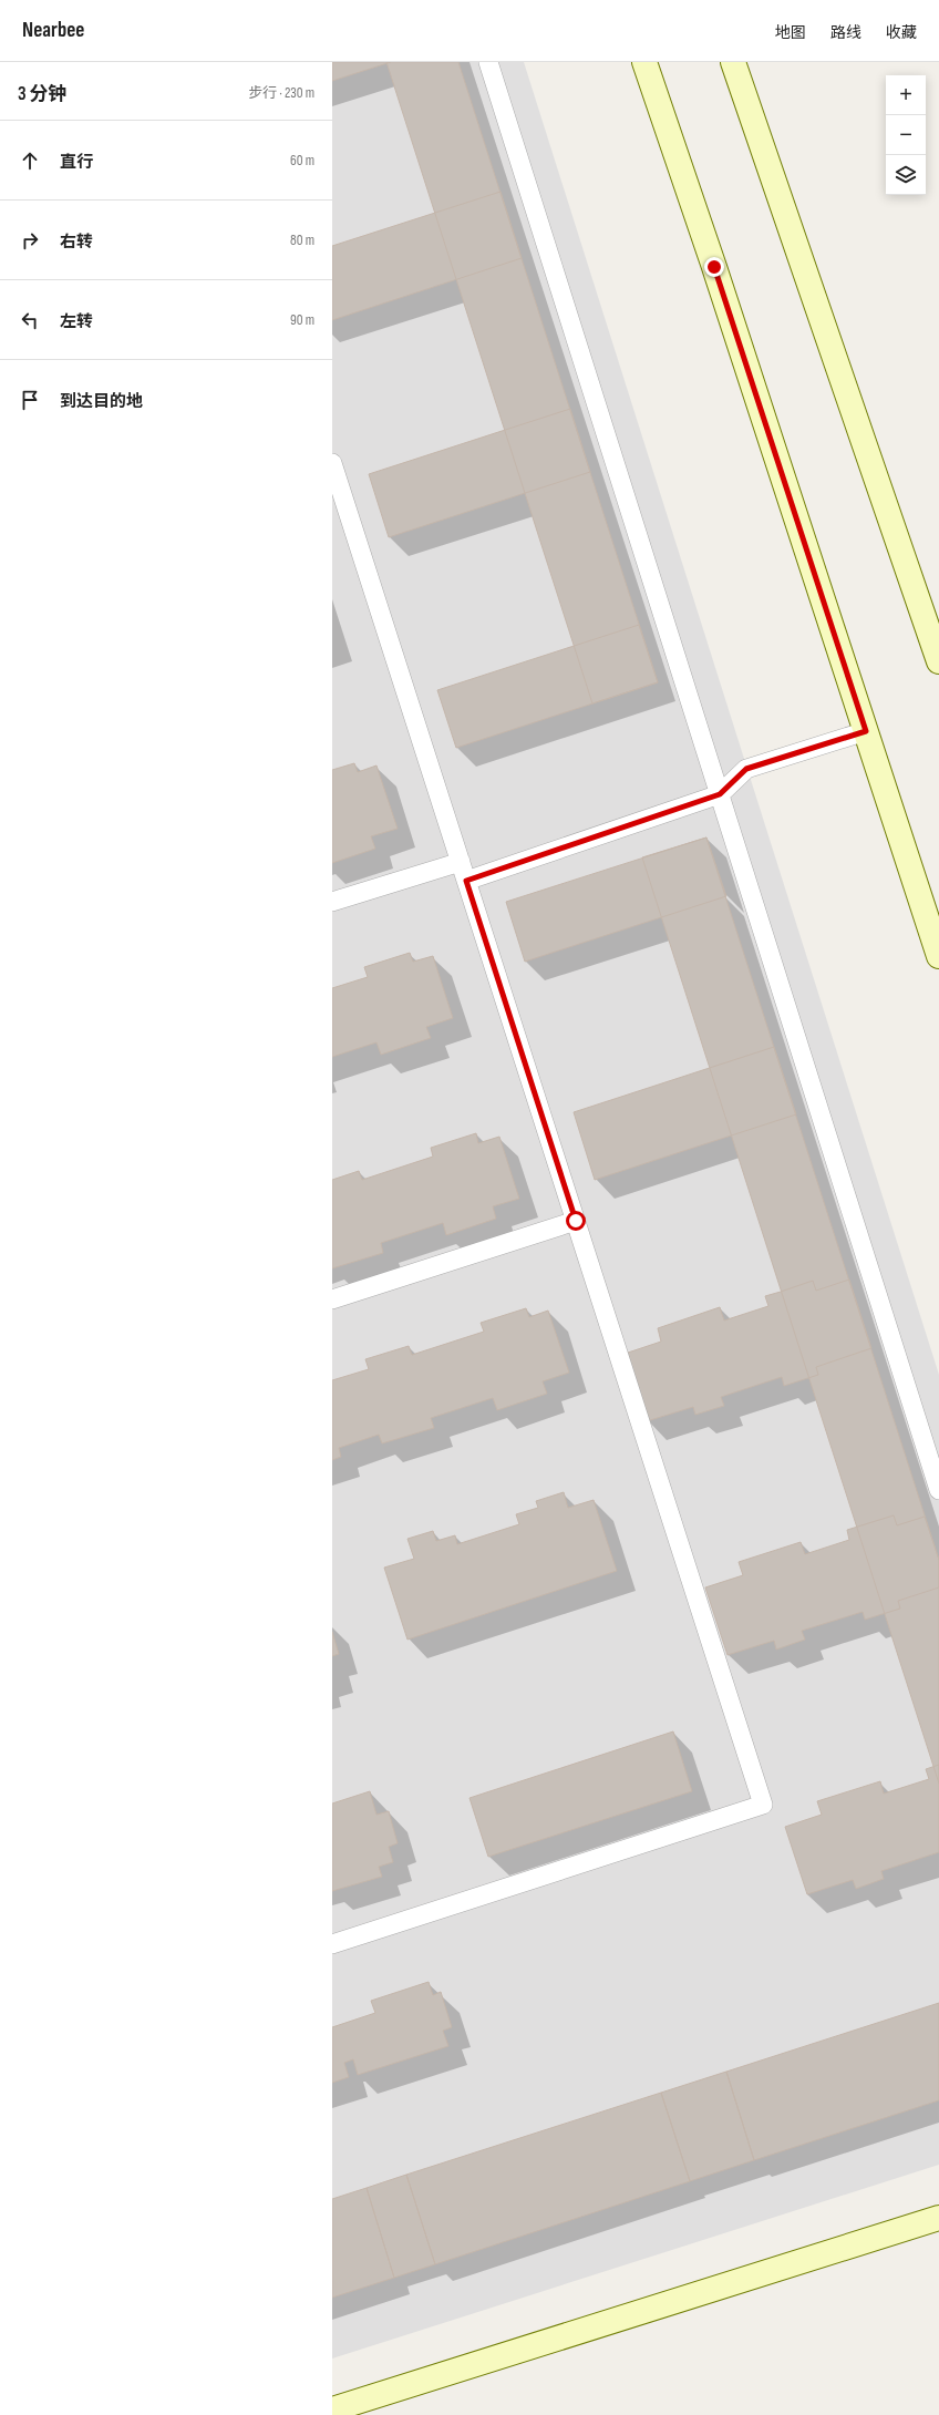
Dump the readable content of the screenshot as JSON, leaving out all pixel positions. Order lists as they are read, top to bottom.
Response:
{
  "page": {
    "header": "Nearbee",
    "nav": ["地图", "路线", "收藏"],
    "heading": ["3 分钟", "步行 · 230 m"],
    "map_buttons": ["+", "−"],
    "list": [
      ["直行", "60 m"],
      ["右转", "80 m"],
      ["左转", "90 m"],
      "到达目的地"
    ]
  }
}
